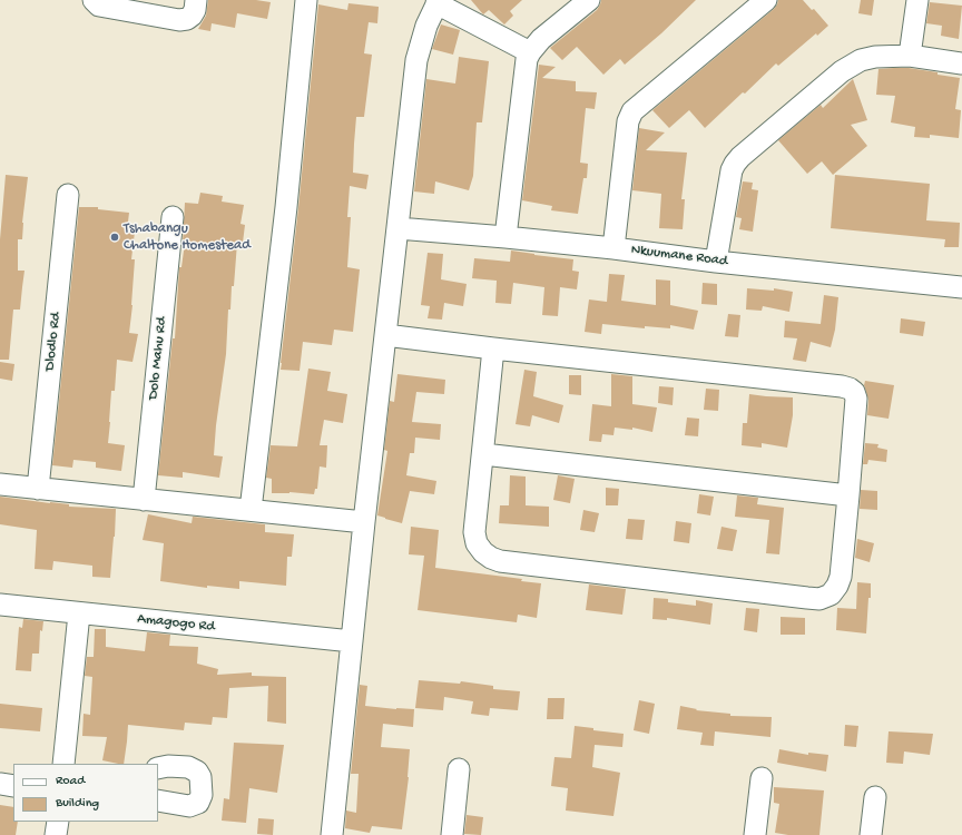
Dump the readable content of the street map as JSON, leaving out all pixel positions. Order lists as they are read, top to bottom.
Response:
{
  "streets": {
    "street": [
      "Nkuumane Road",
      "Dlodlo Rd",
      "Dolo Mahu Rd",
      "Amagogo Rd"
    ]
  },
  "places": ["Tshabangu Chaltone Homestead"],
  "legend": ["Road", "Building"]
}
